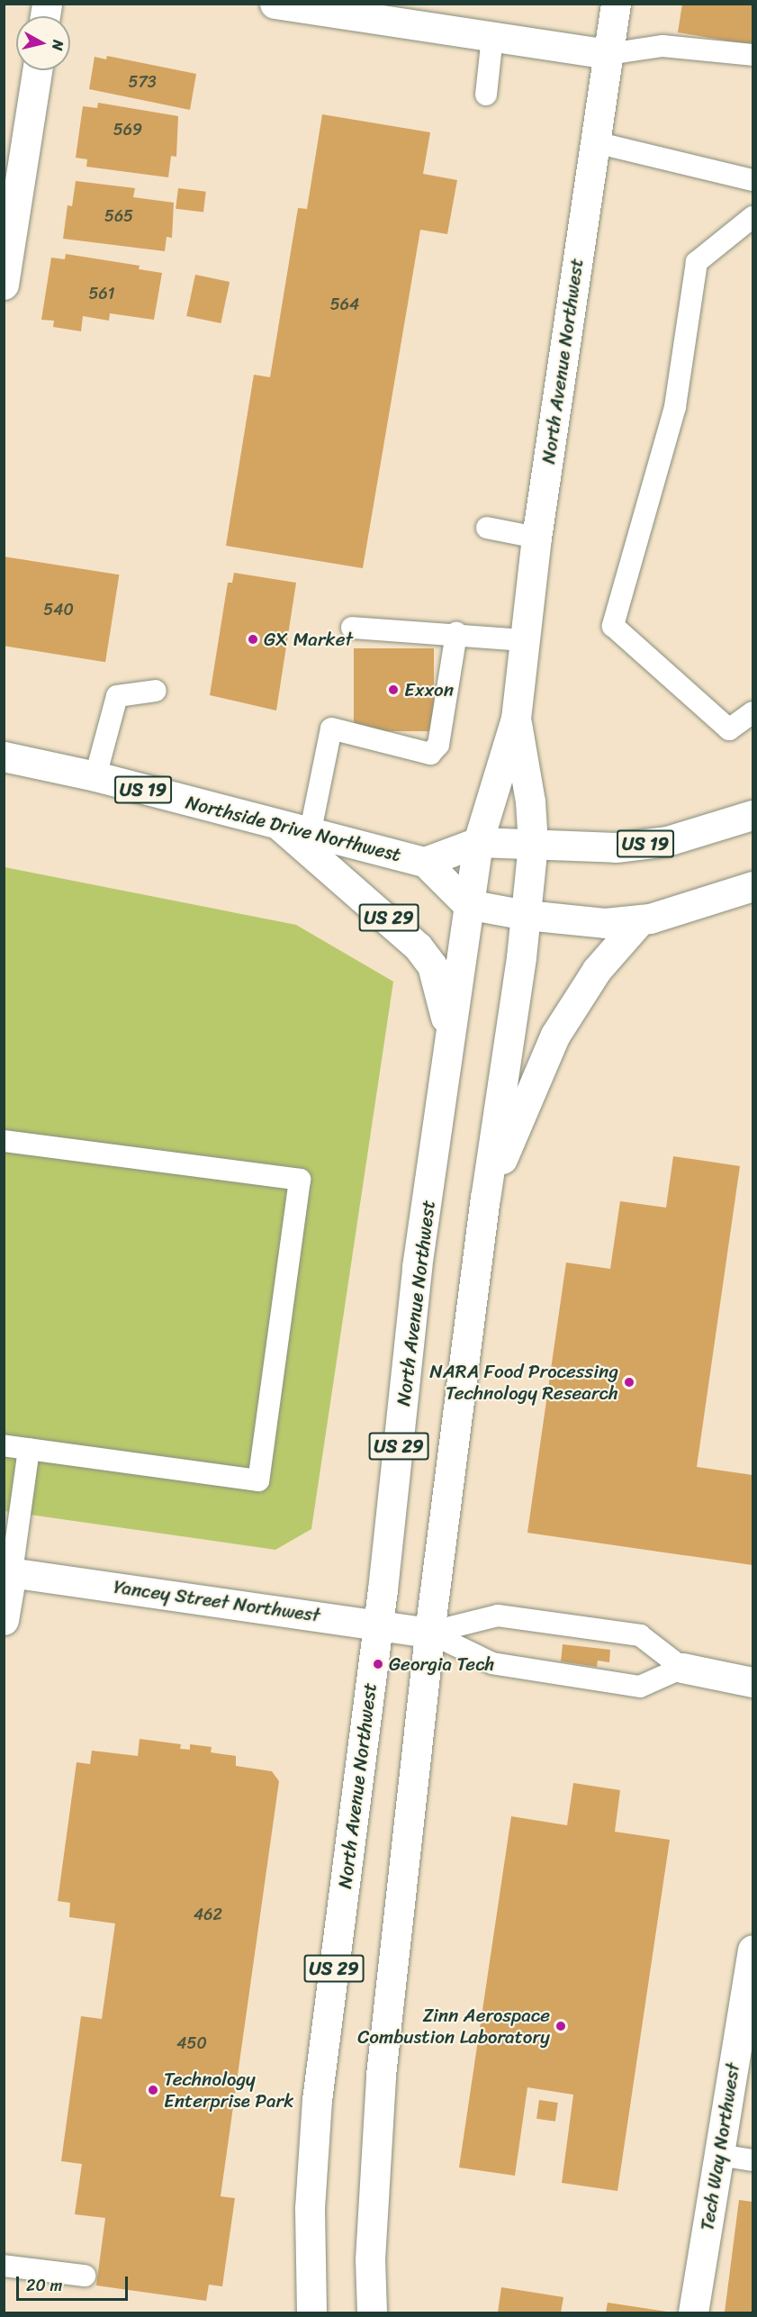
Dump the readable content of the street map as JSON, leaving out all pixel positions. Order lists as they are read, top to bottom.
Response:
{
  "streets": {
    "main road": [
      "North Avenue Northwest",
      "US 19",
      "Northside Drive Northwest",
      "US 29",
      "Yancey Street Northwest",
      "Tech Way Northwest"
    ]
  },
  "crossings": [
    ["North Avenue Northwest", "Northside Drive Northwest"],
    ["North Avenue Northwest", "US 29"],
    ["North Avenue Northwest", "Yancey Street Northwest"],
    ["Northside Drive Northwest", "US 29"]
  ],
  "places": [
    "GX Market",
    "Exxon",
    "NARA Food Processing Technology Research",
    "Georgia Tech",
    "Zinn Aerospace Combustion Laboratory",
    "Technology Enterprise Park"
  ],
  "house_numbers": [
    "573",
    "569",
    "565",
    "561",
    "564",
    "540",
    "462",
    "450"
  ],
  "scale_bar": "20 m",
  "north": "right"
}
